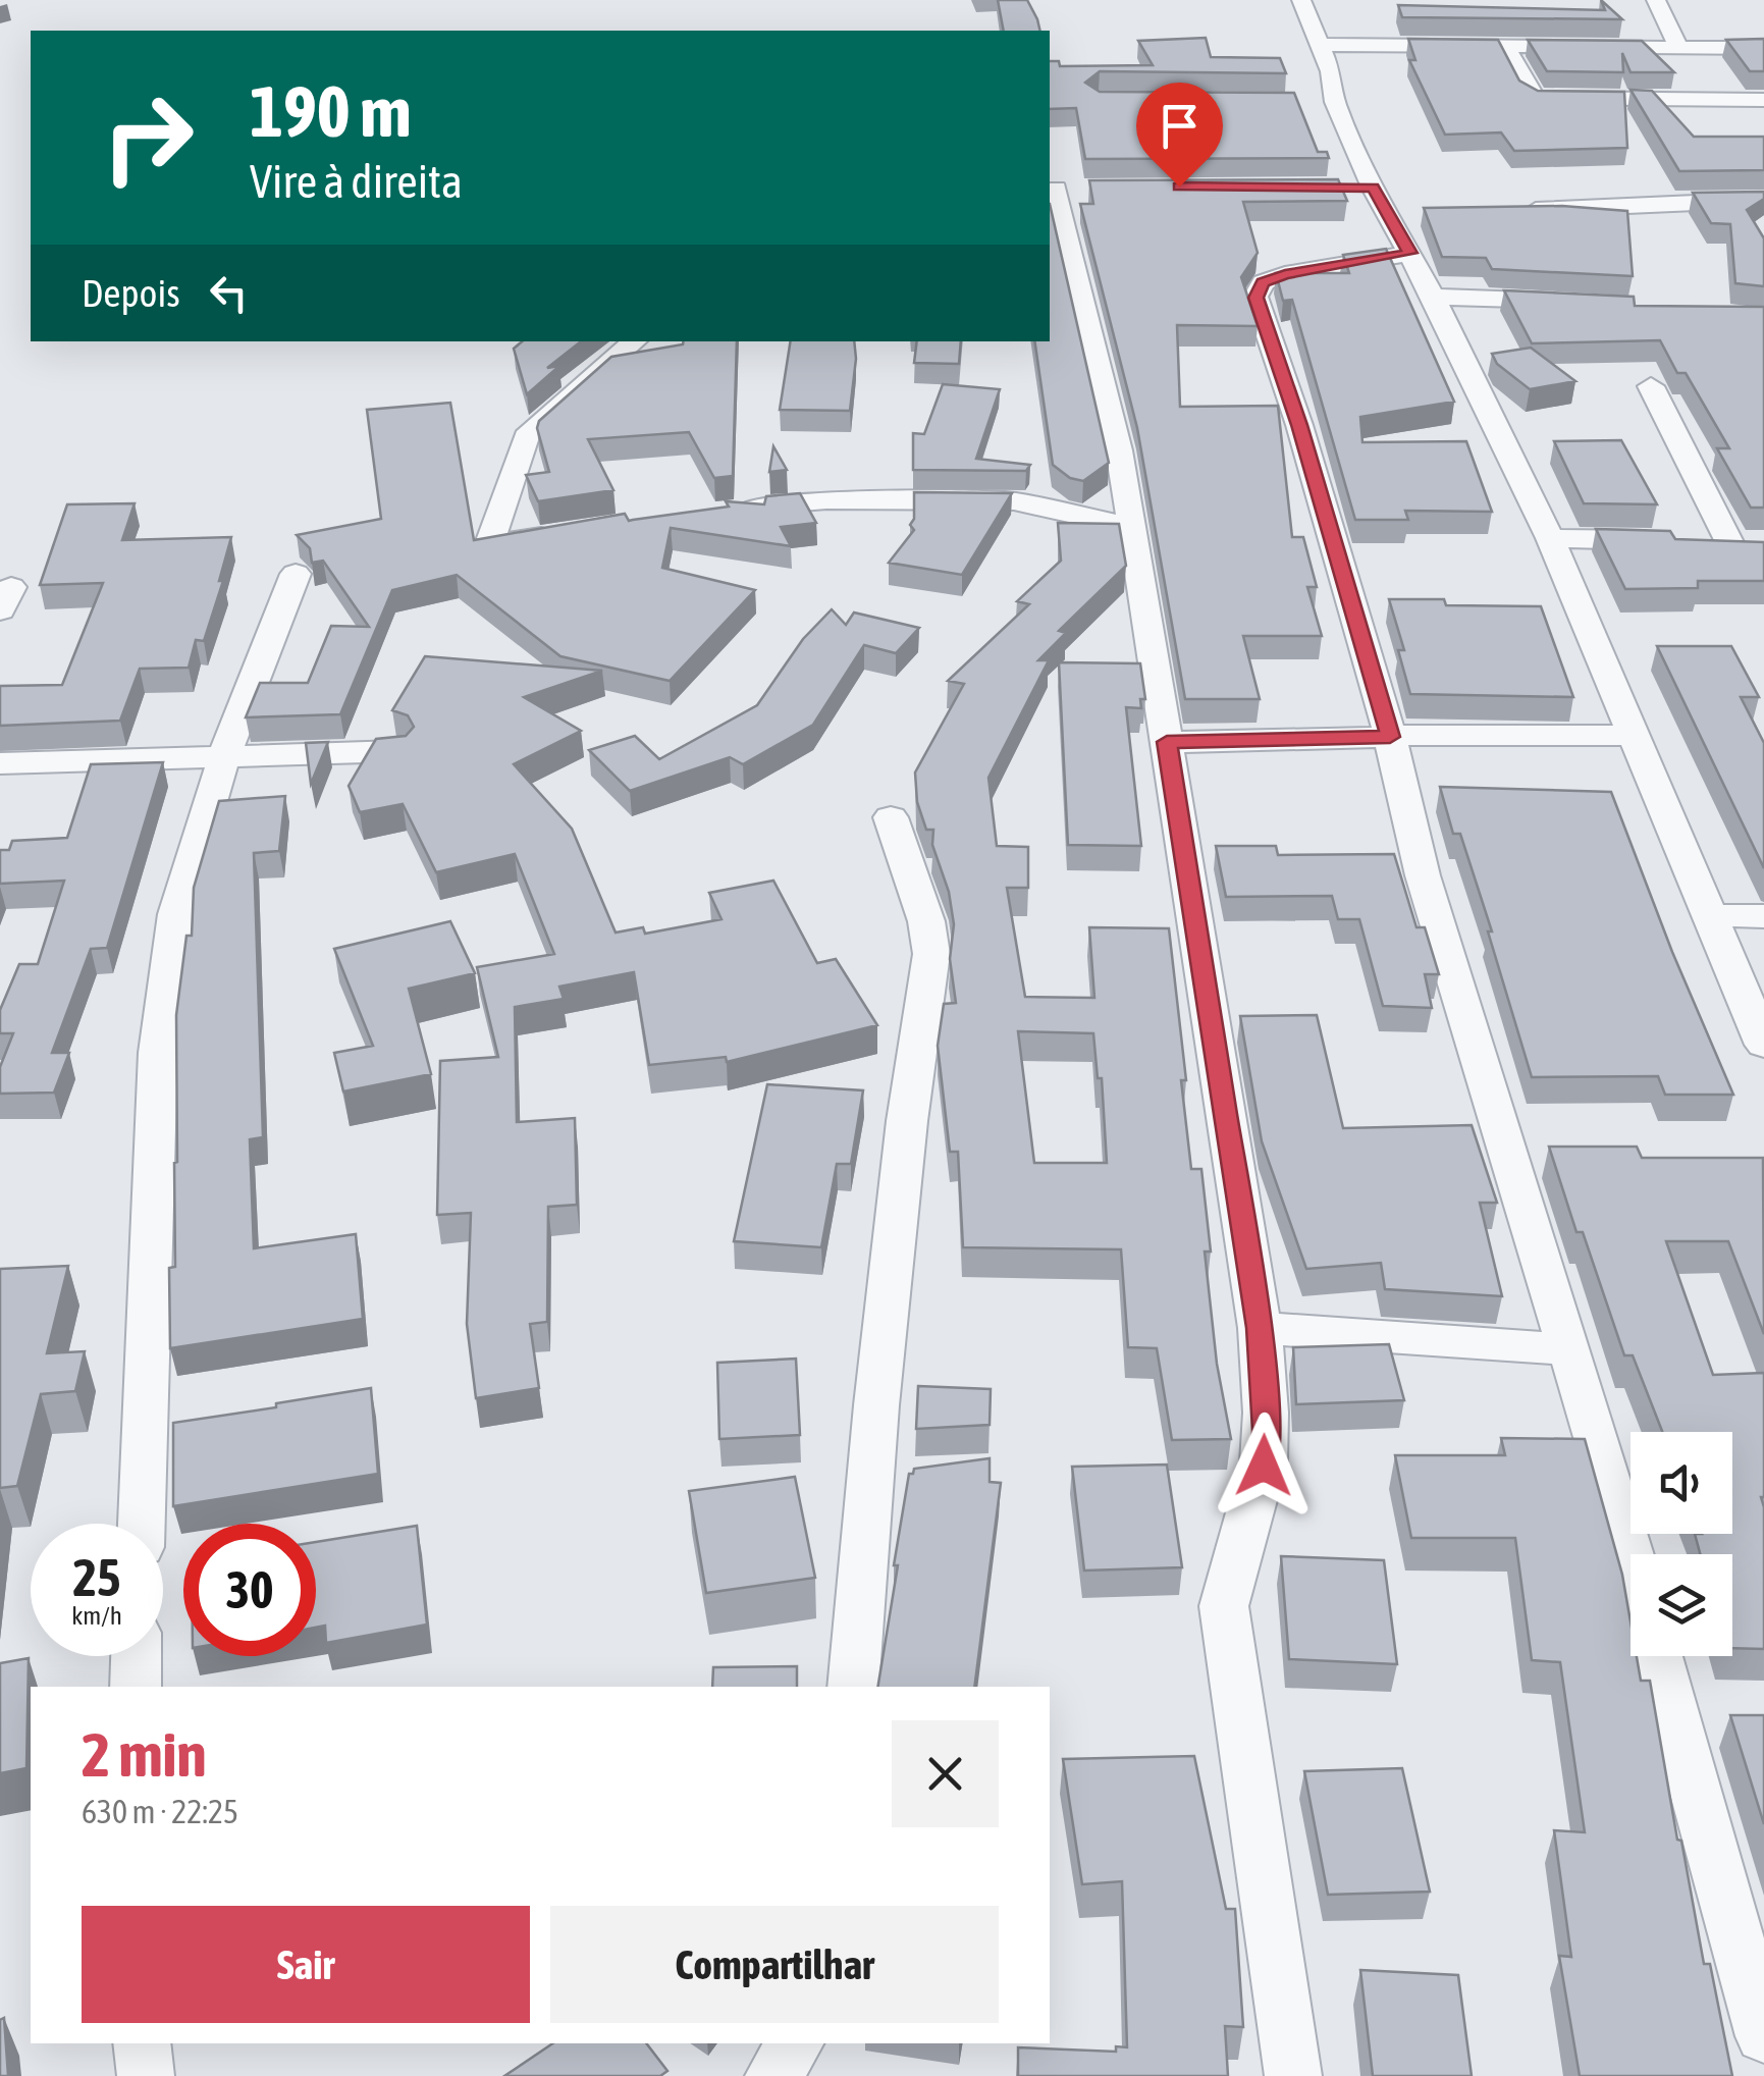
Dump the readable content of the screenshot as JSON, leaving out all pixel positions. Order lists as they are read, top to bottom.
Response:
{
  "page": {
    "turn": ["190 m", "Vire à direita"],
    "then": "Depois",
    "speed": "25 km/h",
    "limit": "30",
    "heading": ["2 min", "630 m · 22:25"],
    "buttons": ["Sair", "Compartilhar"]
  }
}
